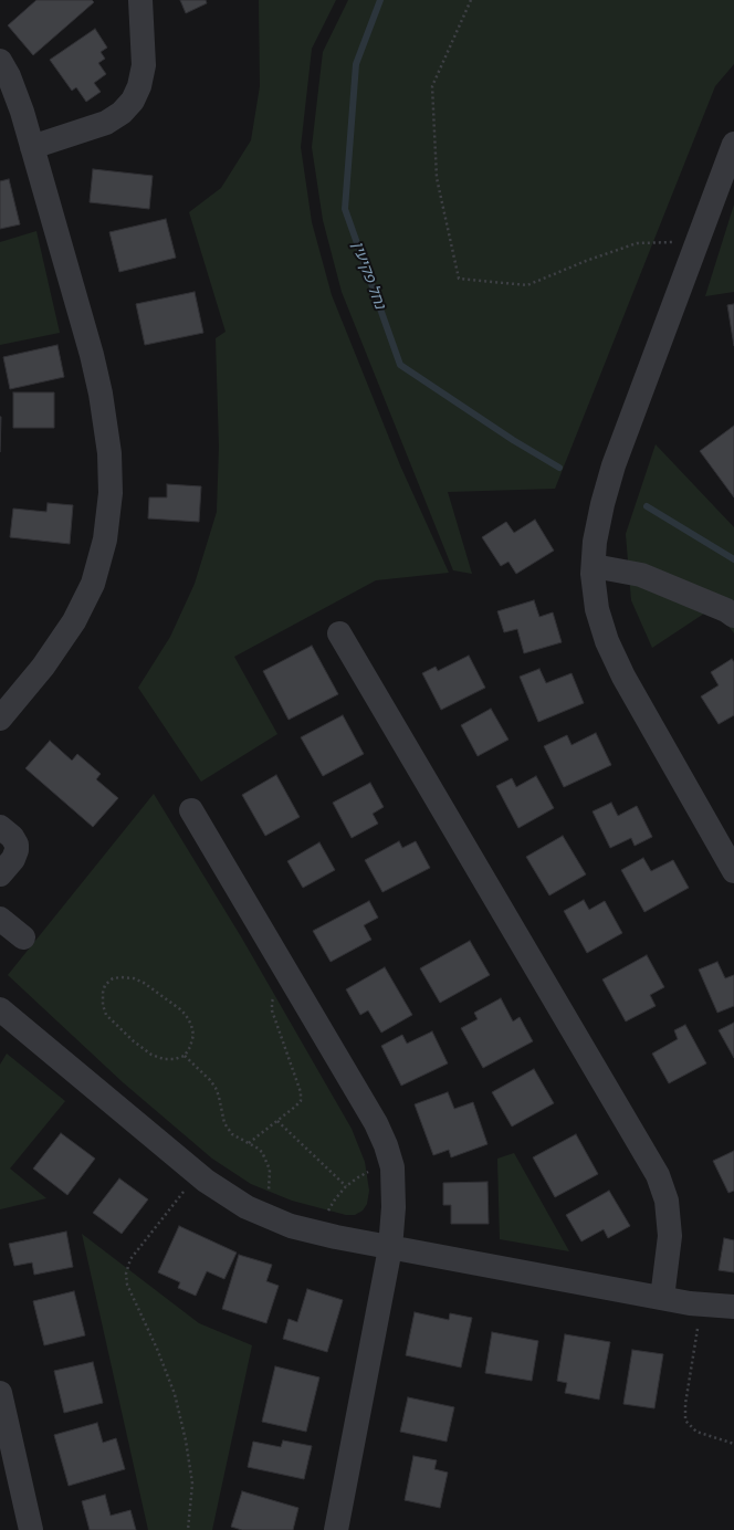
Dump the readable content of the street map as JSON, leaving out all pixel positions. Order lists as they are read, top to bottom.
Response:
{
  "water": ["נחל פקיעין"]
}
